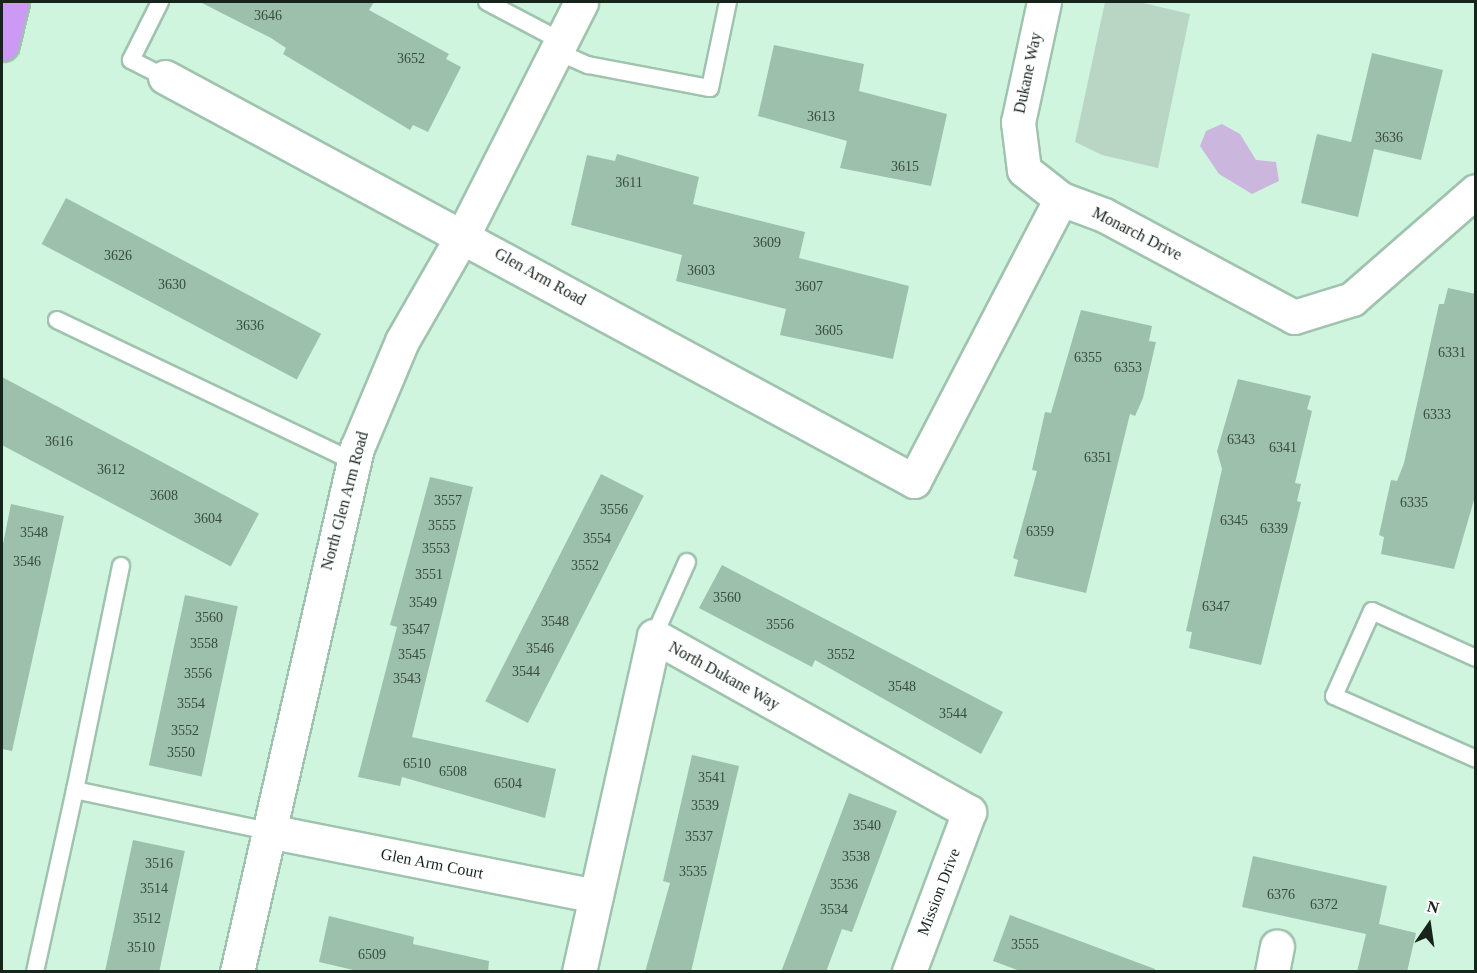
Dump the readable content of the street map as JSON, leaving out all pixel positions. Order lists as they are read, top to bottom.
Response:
{
  "streets": {
    "street": [
      "Dukane Way",
      "Monarch Drive",
      "Glen Arm Road",
      "North Glen Arm Road",
      "North Dukane Way",
      "Glen Arm Court",
      "Mission Drive"
    ]
  },
  "crossings": [
    ["Dukane Way", "Monarch Drive"],
    ["Dukane Way", "Glen Arm Road"],
    ["Monarch Drive", "Glen Arm Road"],
    ["Glen Arm Road", "North Glen Arm Road"],
    ["North Glen Arm Road", "Glen Arm Court"],
    ["North Dukane Way", "Glen Arm Court"],
    ["North Dukane Way", "Mission Drive"]
  ],
  "house_numbers": [
    "3646",
    "3652",
    "3613",
    "3636",
    "3615",
    "3611",
    "3609",
    "3626",
    "3603",
    "3630",
    "3607",
    "3636",
    "3605",
    "6331",
    "6355",
    "6353",
    "6333",
    "6343",
    "3616",
    "6341",
    "6351",
    "3612",
    "3608",
    "3557",
    "6335",
    "3556",
    "3604",
    "6345",
    "3555",
    "6339",
    "6359",
    "3548",
    "3554",
    "3553",
    "3546",
    "3552",
    "3551",
    "3560",
    "3549",
    "6347",
    "3560",
    "3548",
    "3556",
    "3547",
    "3558",
    "3546",
    "3545",
    "3552",
    "3544",
    "3556",
    "3543",
    "3548",
    "3554",
    "3544",
    "3552",
    "3550",
    "6510",
    "6508",
    "3541",
    "6504",
    "3539",
    "3540",
    "3537",
    "3538",
    "3516",
    "3535",
    "3536",
    "3514",
    "6376",
    "6372",
    "3534",
    "3512",
    "3555",
    "3510",
    "6509"
  ],
  "north": "top"
}
